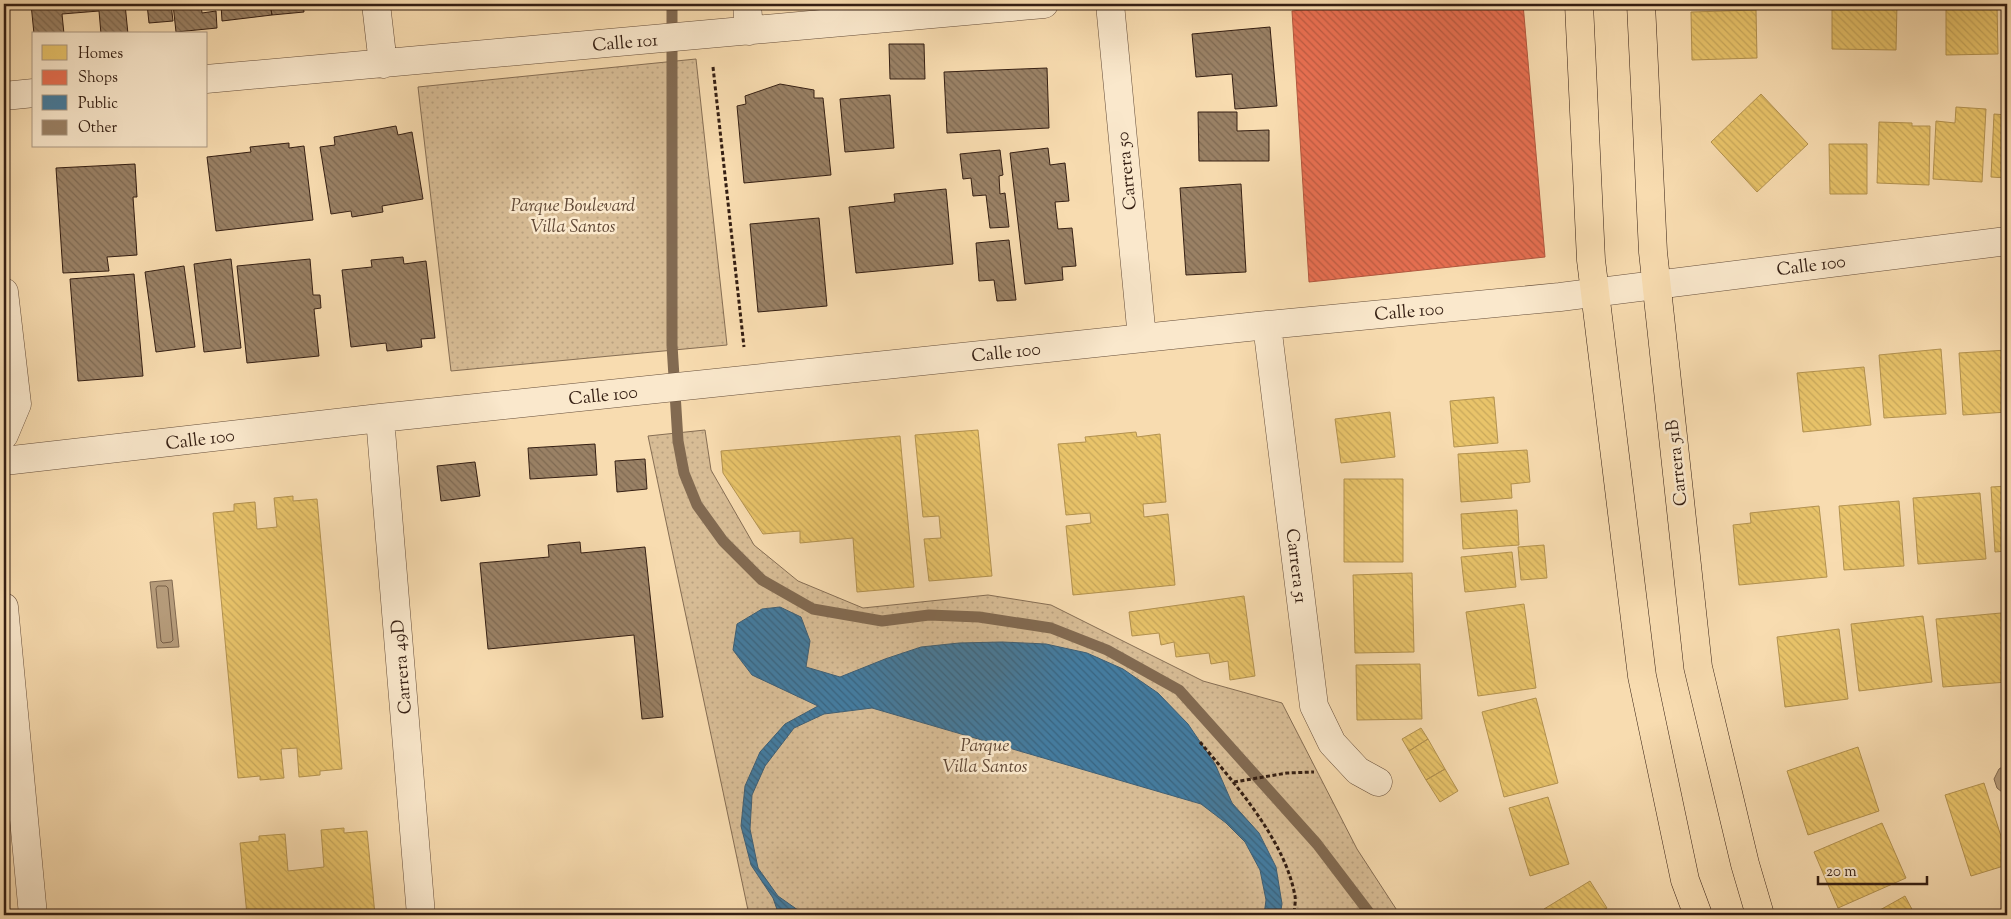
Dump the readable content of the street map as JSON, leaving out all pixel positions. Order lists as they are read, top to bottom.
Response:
{
  "streets": {
    "main road": ["Carrera 51B"],
    "street": [
      "Calle 101",
      "Carrera 50",
      "Calle 100",
      "Carrera 51",
      "Carrera 49D"
    ]
  },
  "crossings": [
    ["Carrera 50", "Calle 100"],
    ["Calle 100", "Carrera 51B"],
    ["Calle 100", "Carrera 51"],
    ["Calle 100", "Carrera 49D"]
  ],
  "parks": ["Parque Boulevard Villa Santos", "Parque Villa Santos"],
  "legend": [
    "Homes",
    "Shops",
    "Public",
    "Other"
  ],
  "scale_bar": "20 m"
}
